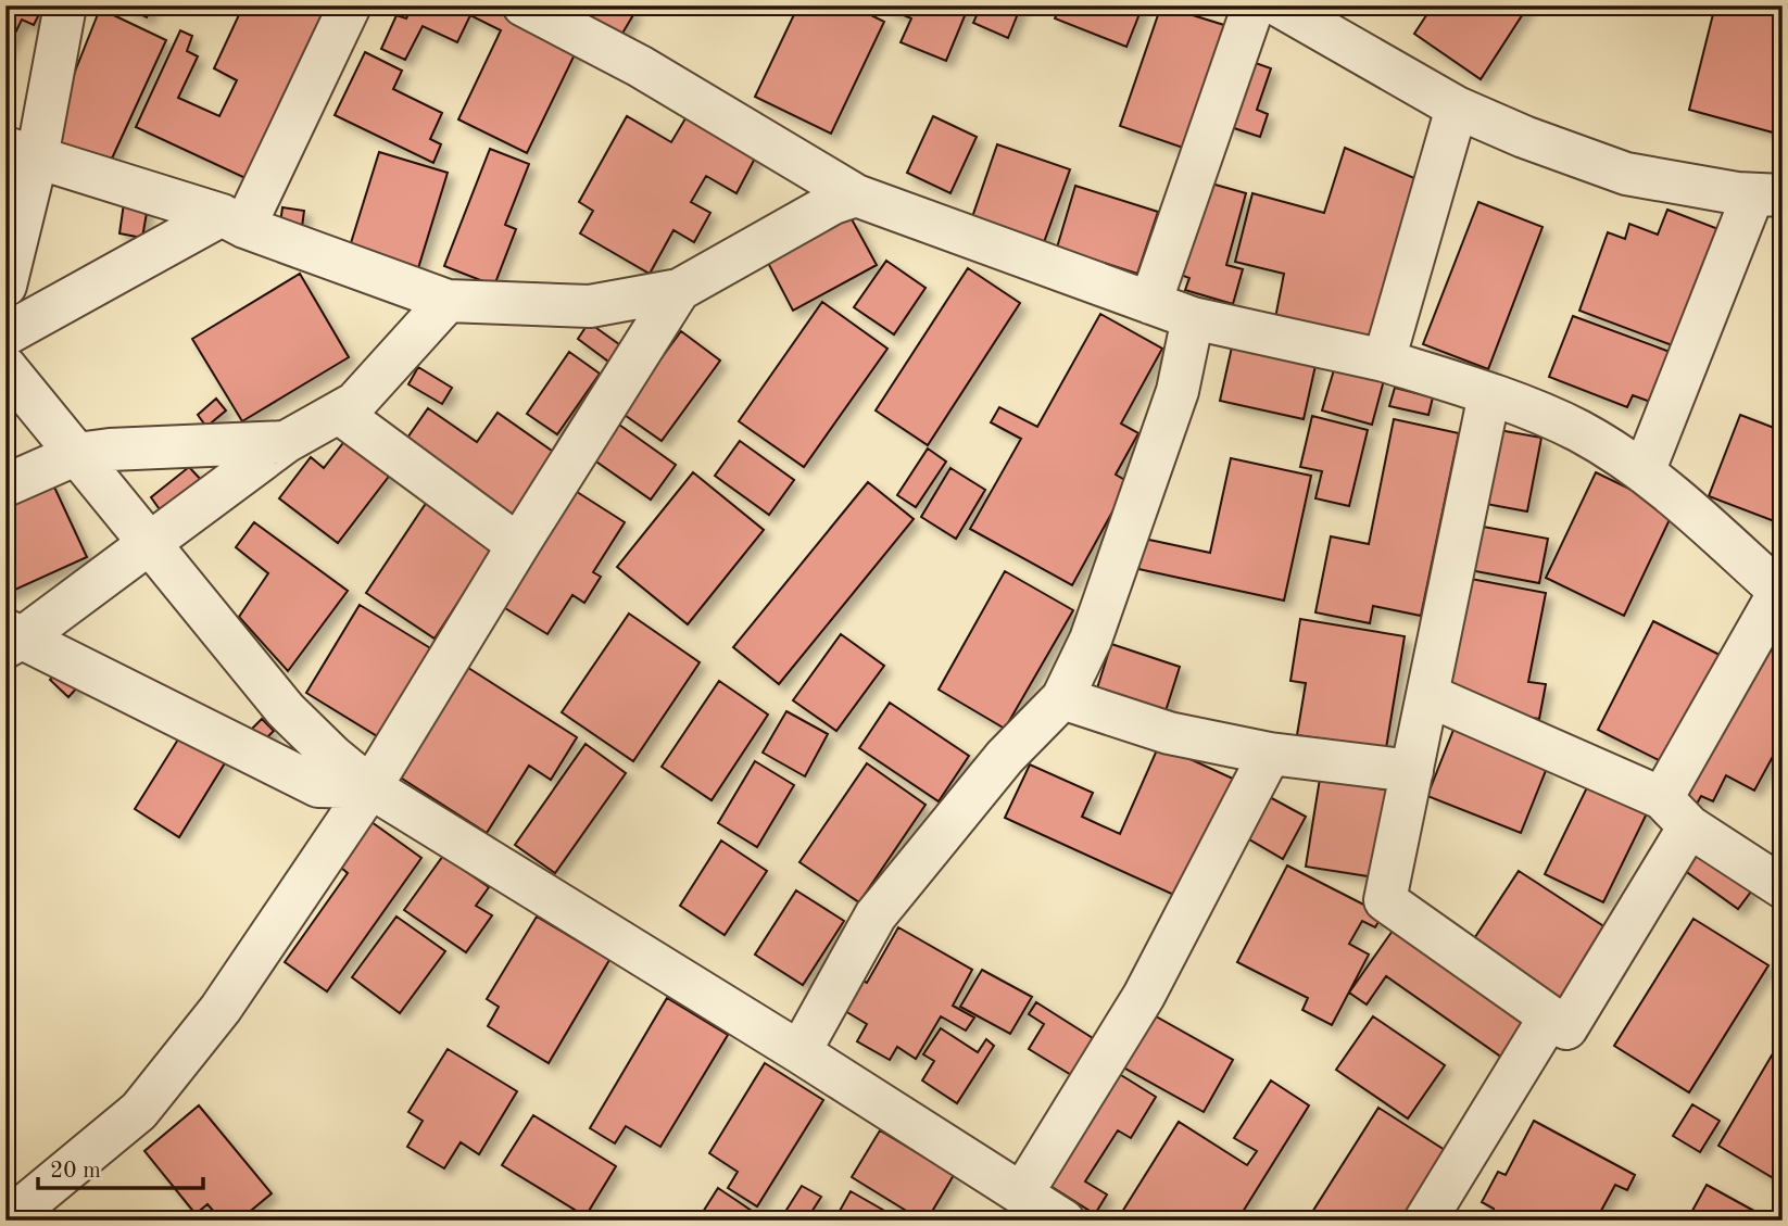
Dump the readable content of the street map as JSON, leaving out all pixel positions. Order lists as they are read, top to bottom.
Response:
{
  "scale_bar": "20 m"
}
